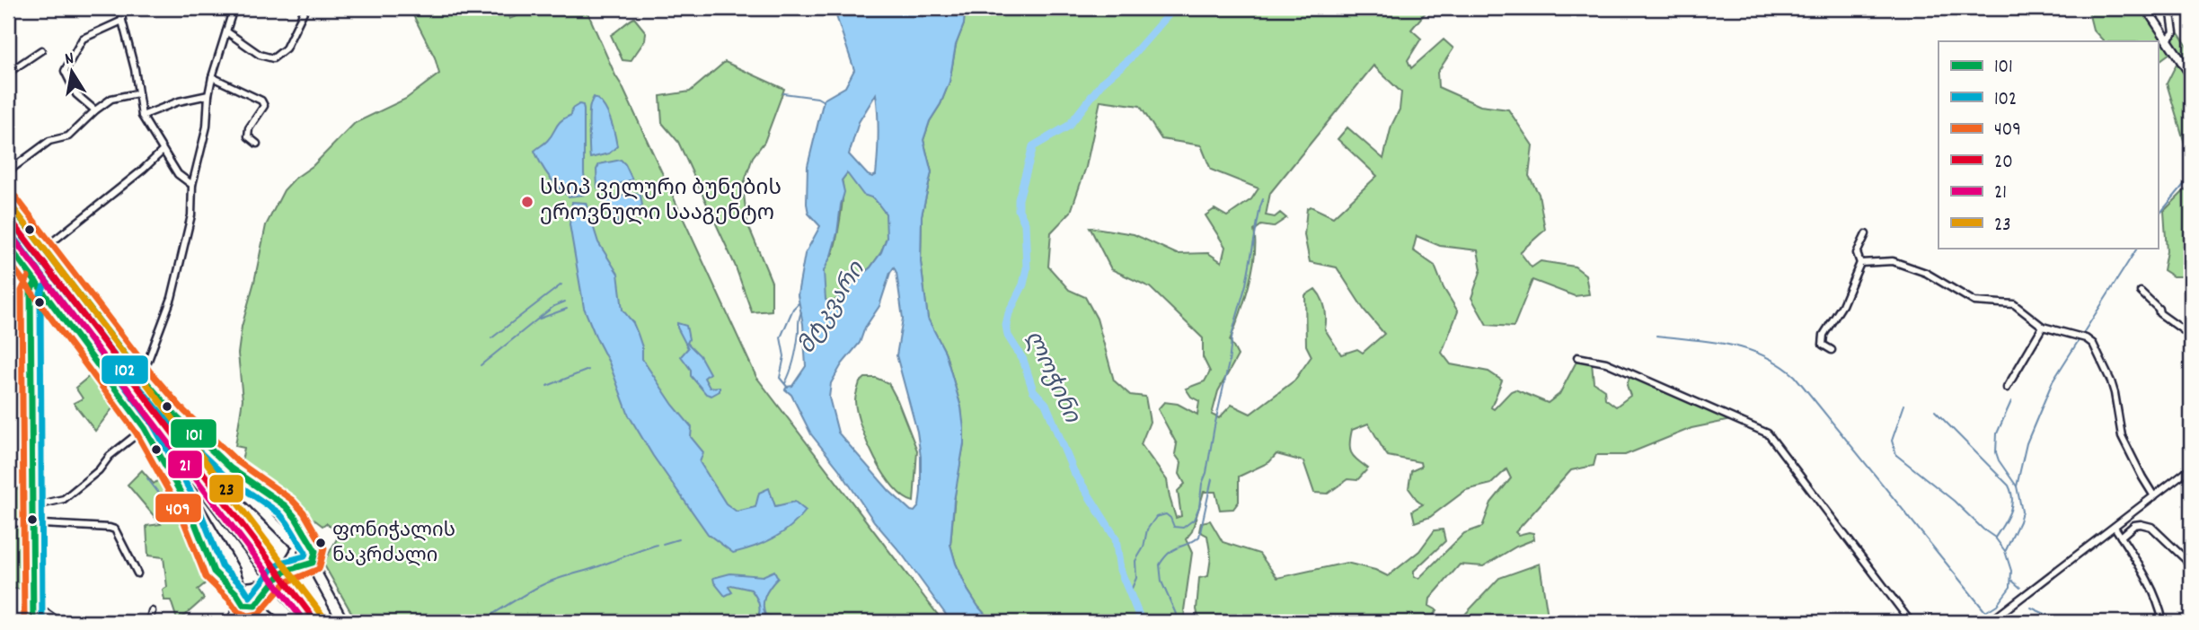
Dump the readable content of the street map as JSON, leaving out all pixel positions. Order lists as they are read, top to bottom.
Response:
{
  "water": ["მტკვარი", "ლოჭინი"],
  "places": ["სსიპ ველური ბუნების ეროვნული სააგენტო", "ფონიჭალის ნაკრძალი"],
  "lines": [
    "transit line 409",
    "transit line 101",
    "transit line 23",
    "transit line 20",
    "transit line 102",
    "transit line 21"
  ],
  "legend": [
    "101",
    "102",
    "409",
    "20",
    "21",
    "23"
  ],
  "north": "top"
}
